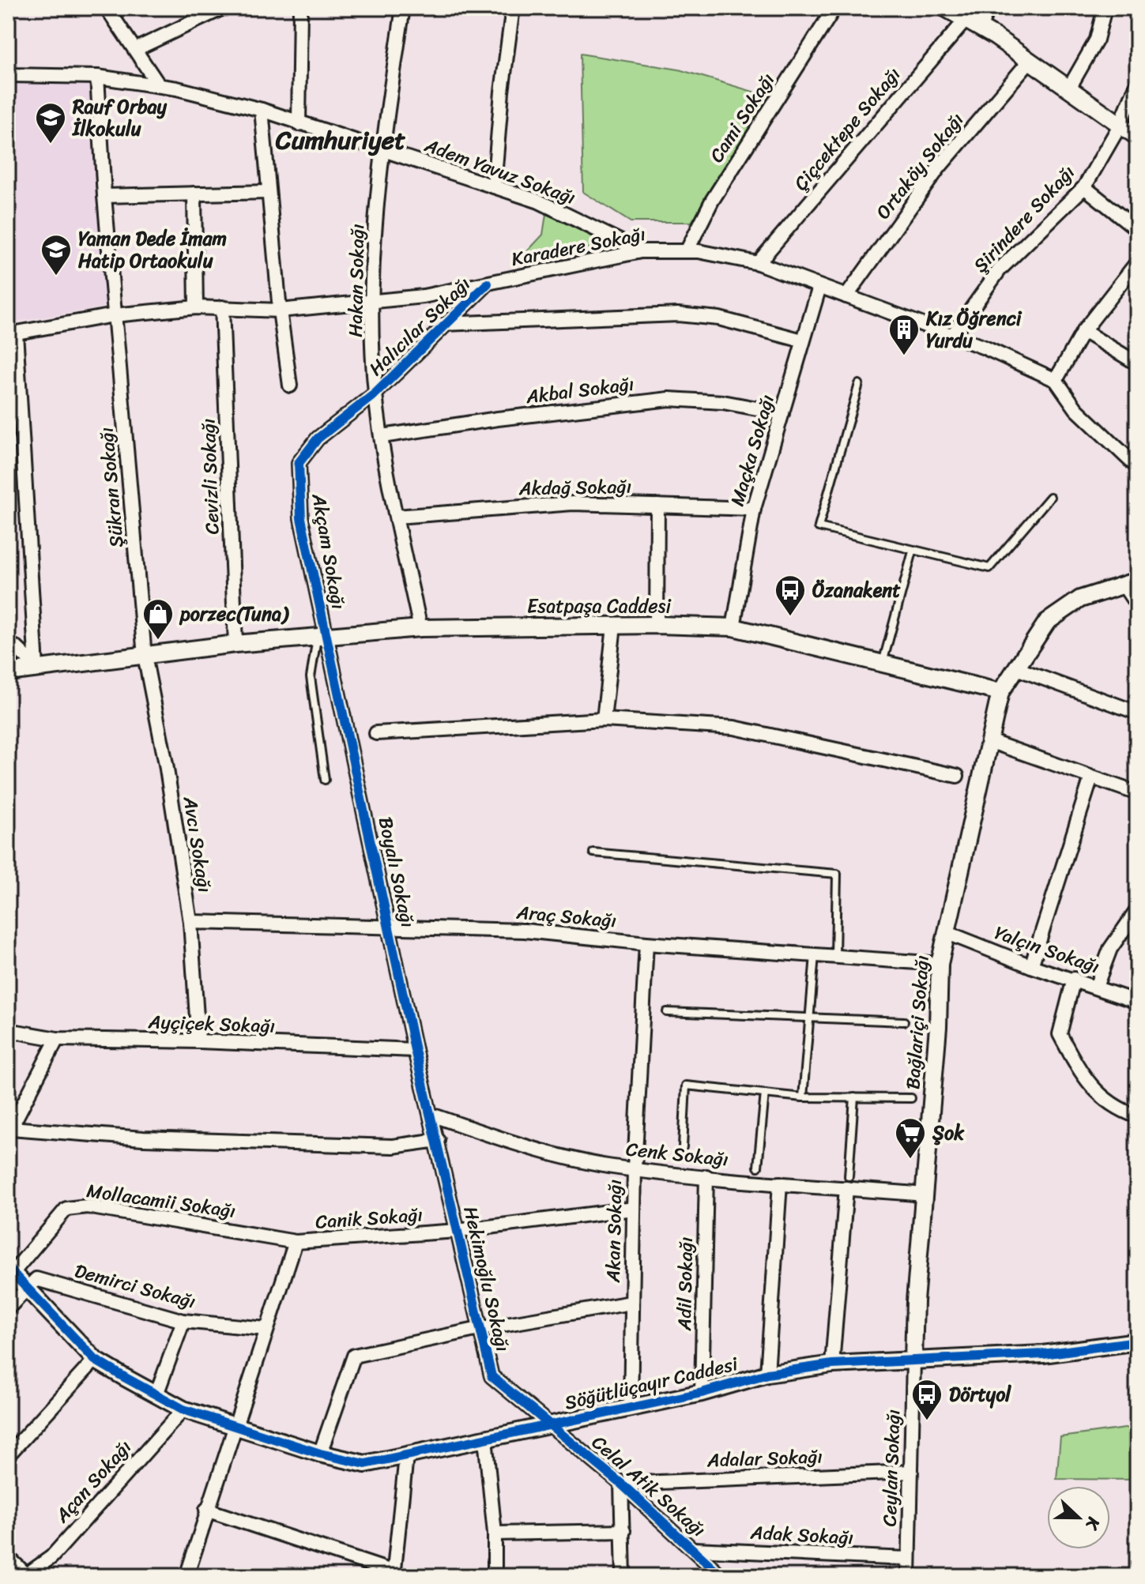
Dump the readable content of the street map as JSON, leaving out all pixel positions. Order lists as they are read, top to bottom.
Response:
{
  "streets": {
    "street": [
      "Cami Sokağı",
      "Çiçcektepe Sokağı",
      "Ortaköy Sokağı",
      "Adem Yavuz Sokağı",
      "Şirindere Sokağı",
      "Karadere Sokağı",
      "Hakan Sokağı",
      "Halıcılar Sokağı",
      "Akbal Sokağı",
      "Maçka Sokağı",
      "Cevizli Sokağı",
      "Şükran Sokağı",
      "Akdağ Sokağı",
      "Akçam Sokağı",
      "Esatpaşa Caddesi",
      "Avcı Sokağı",
      "Boyalı Sokağı",
      "Araç Sokağı",
      "Yalçın Sokağı",
      "Bağlariçi Sokağı",
      "Ayçiçek Sokağı",
      "Cenk Sokağı",
      "Mollacamii Sokağı",
      "Canik Sokağı",
      "Akan Sokağı",
      "Hekimoğlu Sokağı",
      "Adil Sokağı",
      "Demirci Sokağı",
      "Söğütlüçayır Caddesi",
      "Adalar Sokağı",
      "Ceylan Sokağı",
      "Açan Sokağı",
      "Celal Atik Sokağı",
      "Adak Sokağı"
    ]
  },
  "crossings": [
    ["Cami Sokağı", "Karadere Sokağı"],
    ["Çiçcektepe Sokağı", "Karadere Sokağı"],
    ["Ortaköy Sokağı", "Karadere Sokağı"],
    ["Adem Yavuz Sokağı", "Karadere Sokağı"],
    ["Adem Yavuz Sokağı", "Hakan Sokağı"],
    ["Adem Yavuz Sokağı", "Şükran Sokağı"],
    ["Şirindere Sokağı", "Karadere Sokağı"],
    ["Karadere Sokağı", "Hakan Sokağı"],
    ["Karadere Sokağı", "Halıcılar Sokağı"],
    ["Karadere Sokağı", "Maçka Sokağı"],
    ["Karadere Sokağı", "Cevizli Sokağı"],
    ["Karadere Sokağı", "Şükran Sokağı"],
    ["Hakan Sokağı", "Halıcılar Sokağı"],
    ["Hakan Sokağı", "Akbal Sokağı"],
    ["Hakan Sokağı", "Akdağ Sokağı"],
    ["Hakan Sokağı", "Akçam Sokağı"],
    ["Hakan Sokağı", "Esatpaşa Caddesi"],
    ["Halıcılar Sokağı", "Maçka Sokağı"],
    ["Halıcılar Sokağı", "Akçam Sokağı"],
    ["Akbal Sokağı", "Maçka Sokağı"],
    ["Maçka Sokağı", "Akdağ Sokağı"],
    ["Maçka Sokağı", "Esatpaşa Caddesi"],
    ["Cevizli Sokağı", "Esatpaşa Caddesi"],
    ["Şükran Sokağı", "Esatpaşa Caddesi"],
    ["Şükran Sokağı", "Avcı Sokağı"],
    ["Akçam Sokağı", "Esatpaşa Caddesi"],
    ["Akçam Sokağı", "Boyalı Sokağı"],
    ["Esatpaşa Caddesi", "Avcı Sokağı"],
    ["Esatpaşa Caddesi", "Boyalı Sokağı"],
    ["Esatpaşa Caddesi", "Bağlariçi Sokağı"],
    ["Avcı Sokağı", "Araç Sokağı"],
    ["Avcı Sokağı", "Ayçiçek Sokağı"],
    ["Boyalı Sokağı", "Araç Sokağı"],
    ["Boyalı Sokağı", "Ayçiçek Sokağı"],
    ["Boyalı Sokağı", "Cenk Sokağı"],
    ["Boyalı Sokağı", "Hekimoğlu Sokağı"],
    ["Araç Sokağı", "Bağlariçi Sokağı"],
    ["Araç Sokağı", "Akan Sokağı"],
    ["Yalçın Sokağı", "Bağlariçi Sokağı"],
    ["Bağlariçi Sokağı", "Cenk Sokağı"],
    ["Bağlariçi Sokağı", "Söğütlüçayır Caddesi"],
    ["Bağlariçi Sokağı", "Ceylan Sokağı"],
    ["Cenk Sokağı", "Akan Sokağı"],
    ["Cenk Sokağı", "Hekimoğlu Sokağı"],
    ["Cenk Sokağı", "Adil Sokağı"],
    ["Mollacamii Sokağı", "Canik Sokağı"],
    ["Mollacamii Sokağı", "Söğütlüçayır Caddesi"],
    ["Canik Sokağı", "Akan Sokağı"],
    ["Canik Sokağı", "Hekimoğlu Sokağı"],
    ["Akan Sokağı", "Söğütlüçayır Caddesi"],
    ["Hekimoğlu Sokağı", "Söğütlüçayır Caddesi"],
    ["Hekimoğlu Sokağı", "Celal Atik Sokağı"],
    ["Adil Sokağı", "Söğütlüçayır Caddesi"],
    ["Demirci Sokağı", "Söğütlüçayır Caddesi"],
    ["Söğütlüçayır Caddesi", "Ceylan Sokağı"],
    ["Söğütlüçayır Caddesi", "Açan Sokağı"],
    ["Söğütlüçayır Caddesi", "Celal Atik Sokağı"],
    ["Adalar Sokağı", "Ceylan Sokağı"],
    ["Adalar Sokağı", "Celal Atik Sokağı"],
    ["Ceylan Sokağı", "Adak Sokağı"],
    ["Celal Atik Sokağı", "Adak Sokağı"]
  ],
  "districts": ["Cumhuriyet"],
  "places": {
    "school or university": ["Rauf Orbay İlkokulu", "Yaman Dede İmam Hatip Ortaokulu"],
    "building": ["Kız Öğrenci Yurdu"],
    "bus stop": ["Özanakent", "Dörtyol"],
    "shop": ["porzec(Tuna)"],
    "supermarket": ["Şok"]
  },
  "north": "right"
}
